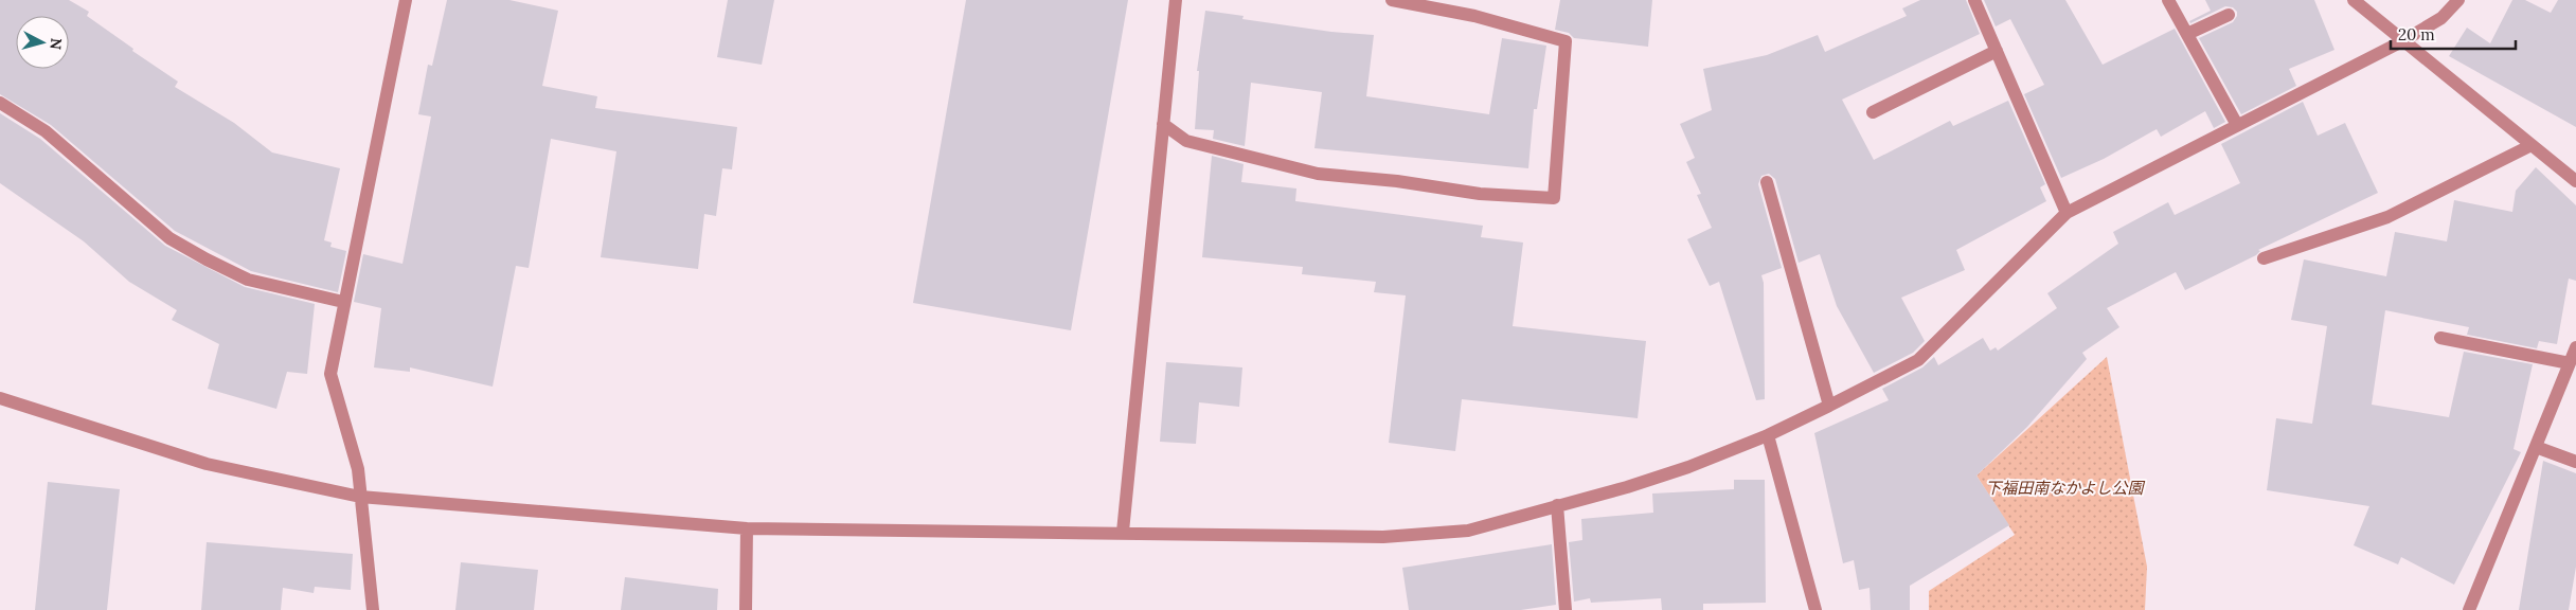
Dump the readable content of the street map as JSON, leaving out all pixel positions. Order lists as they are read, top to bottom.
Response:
{
  "parks": ["下福田南なかよし公園"],
  "scale_bar": "20 m",
  "north": "right"
}
